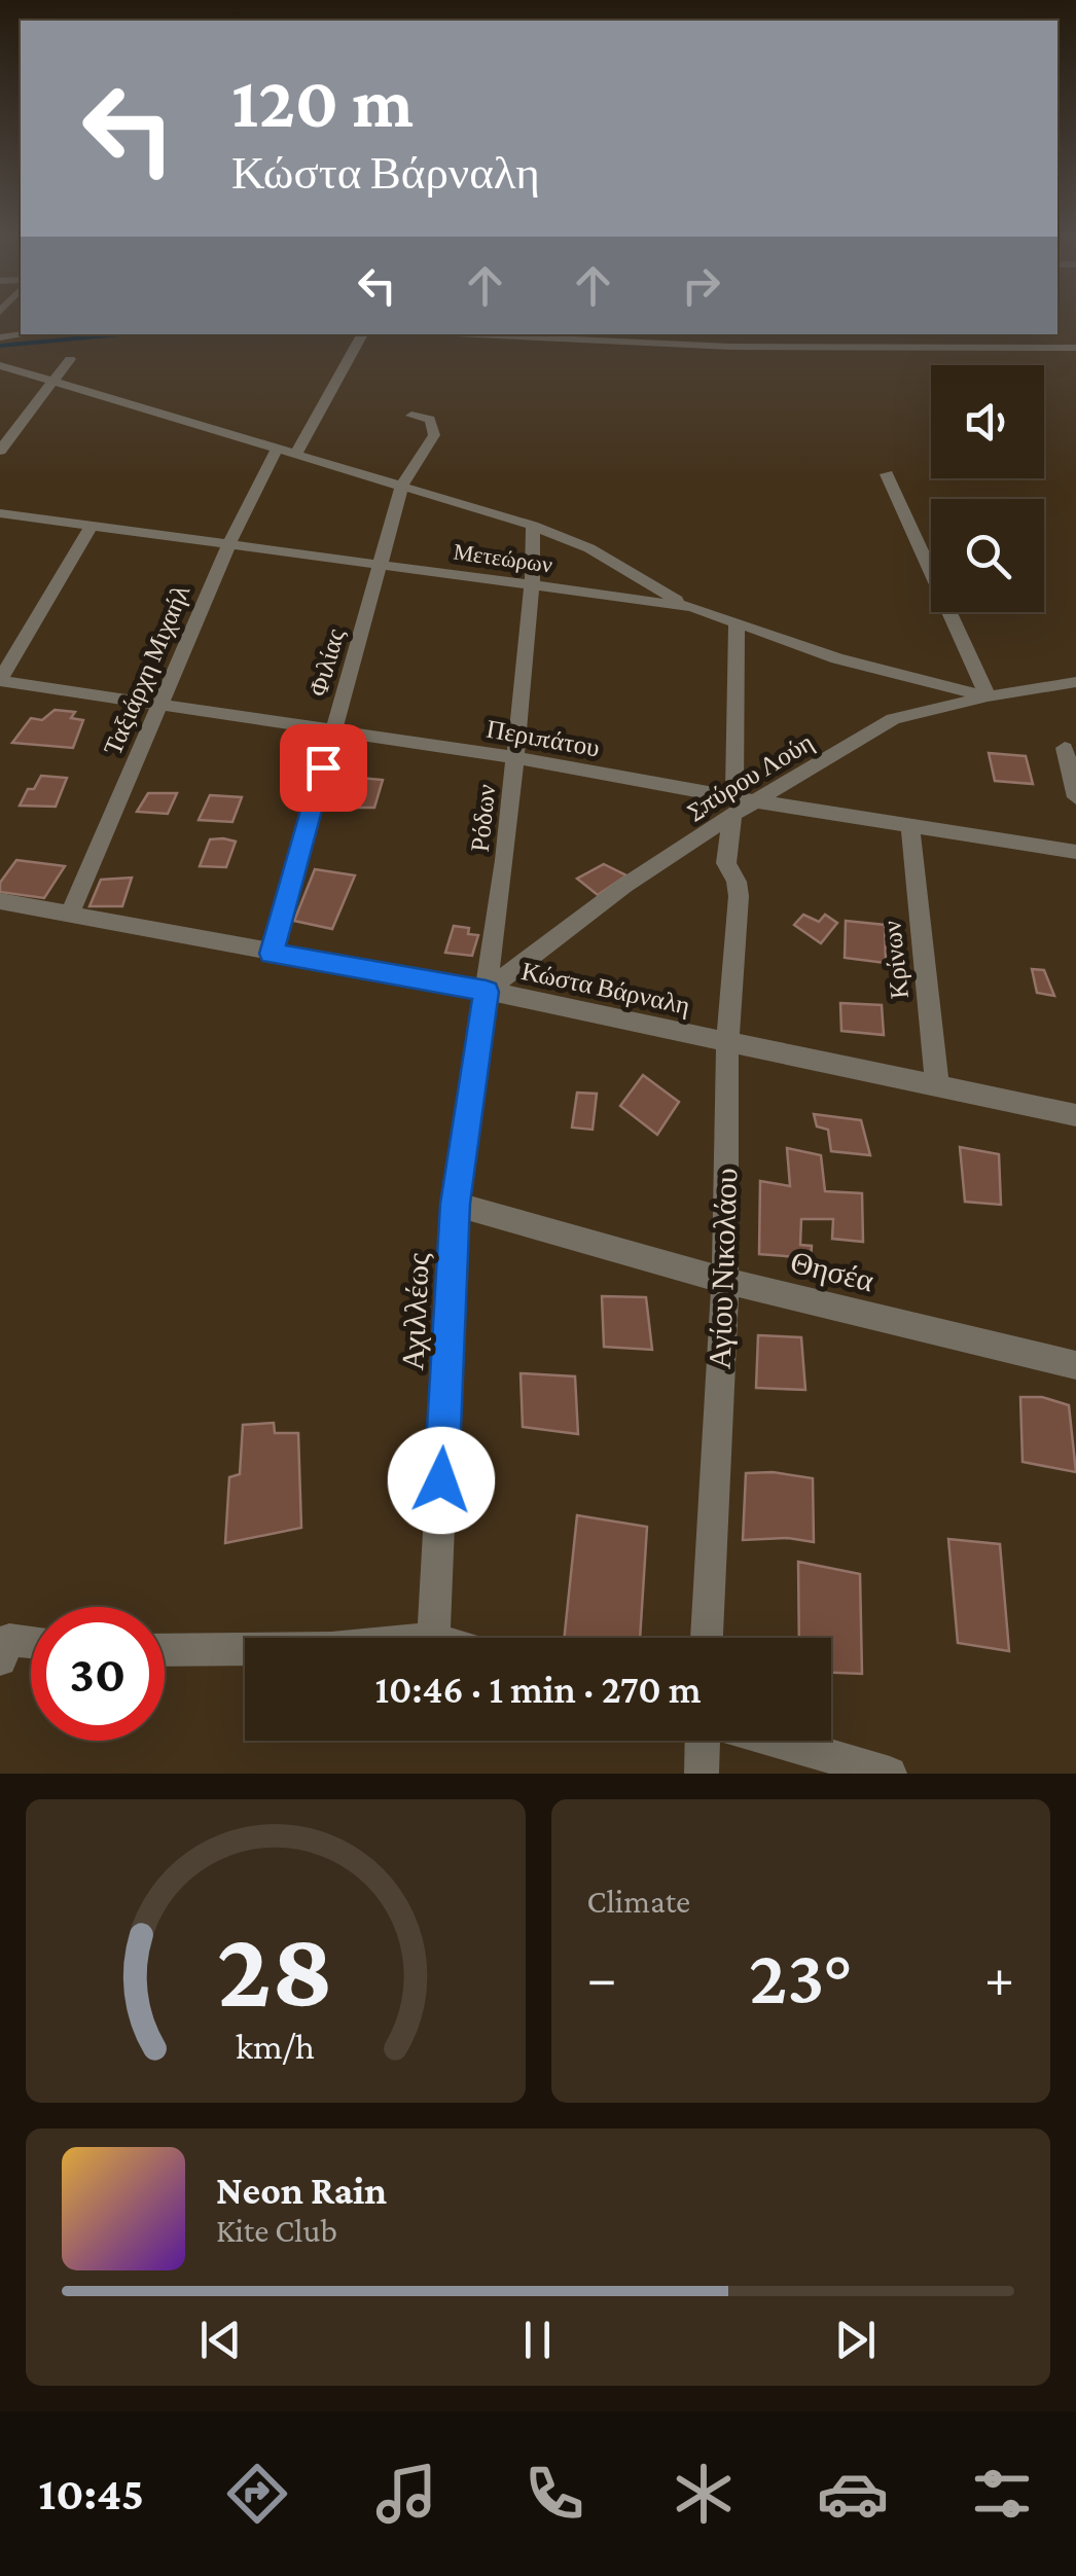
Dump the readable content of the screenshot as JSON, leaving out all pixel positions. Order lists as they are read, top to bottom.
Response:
{
  "streets": {
    "street": [
      "Μετεώρων",
      "Φιλίας",
      "Ταξιάρχη Μιχαήλ",
      "Περιπάτου",
      "Σπύρου Λούη",
      "Ρόδων",
      "Κρίνων",
      "Κώστα Βάρναλη",
      "Αγίου Νικολάου",
      "Θησέα",
      "Αχιλλέως"
    ]
  },
  "crossings": [
    ["Μετεώρων", "Φιλίας"],
    ["Μετεώρων", "Ταξιάρχη Μιχαήλ"],
    ["Μετεώρων", "Σπύρου Λούη"],
    ["Μετεώρων", "Ρόδων"],
    ["Φιλίας", "Περιπάτου"],
    ["Φιλίας", "Κώστα Βάρναλη"],
    ["Ταξιάρχη Μιχαήλ", "Περιπάτου"],
    ["Ταξιάρχη Μιχαήλ", "Κώστα Βάρναλη"],
    ["Περιπάτου", "Σπύρου Λούη"],
    ["Περιπάτου", "Ρόδων"],
    ["Περιπάτου", "Αγίου Νικολάου"],
    ["Σπύρου Λούη", "Ρόδων"],
    ["Σπύρου Λούη", "Κώστα Βάρναλη"],
    ["Σπύρου Λούη", "Αγίου Νικολάου"],
    ["Σπύρου Λούη", "Αχιλλέως"],
    ["Ρόδων", "Κώστα Βάρναλη"],
    ["Ρόδων", "Αχιλλέως"],
    ["Κρίνων", "Κώστα Βάρναλη"],
    ["Κώστα Βάρναλη", "Αγίου Νικολάου"],
    ["Κώστα Βάρναλη", "Αχιλλέως"],
    ["Αγίου Νικολάου", "Θησέα"],
    ["Θησέα", "Αχιλλέως"]
  ],
  "page": {
    "turn": ["120 m", "Κώστα Βάρναλη"],
    "limit": "30",
    "trip": "10:46 · 1 min · 270 m",
    "tile": "Climate",
    "heat": ["−", "23°", "+"],
    "song": ["Neon Rain", "Kite Club"],
    "tabs": "10:45",
    "gauge": ["28", "km/h"]
  }
}
